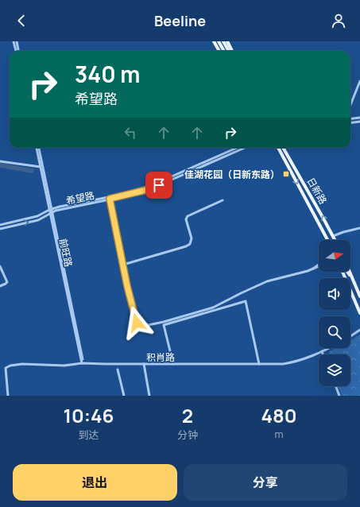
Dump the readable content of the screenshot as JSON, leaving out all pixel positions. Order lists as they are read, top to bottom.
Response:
{
  "streets": {
    "main road": ["日新路"],
    "street": ["希望路", "前旺路", "积肖路"]
  },
  "crossings": [
    ["希望路", "前旺路"],
    ["前旺路", "积肖路"]
  ],
  "places": {
    "transit": ["佳湖花园（日新东路）"]
  },
  "north": "right",
  "page": {
    "header": "Beeline",
    "turn": ["340 m", "希望路"],
    "eta": [
      "10:46",
      "到达",
      "2",
      "分钟",
      "480",
      "m"
    ],
    "buttons": ["退出", "分享"]
  }
}
